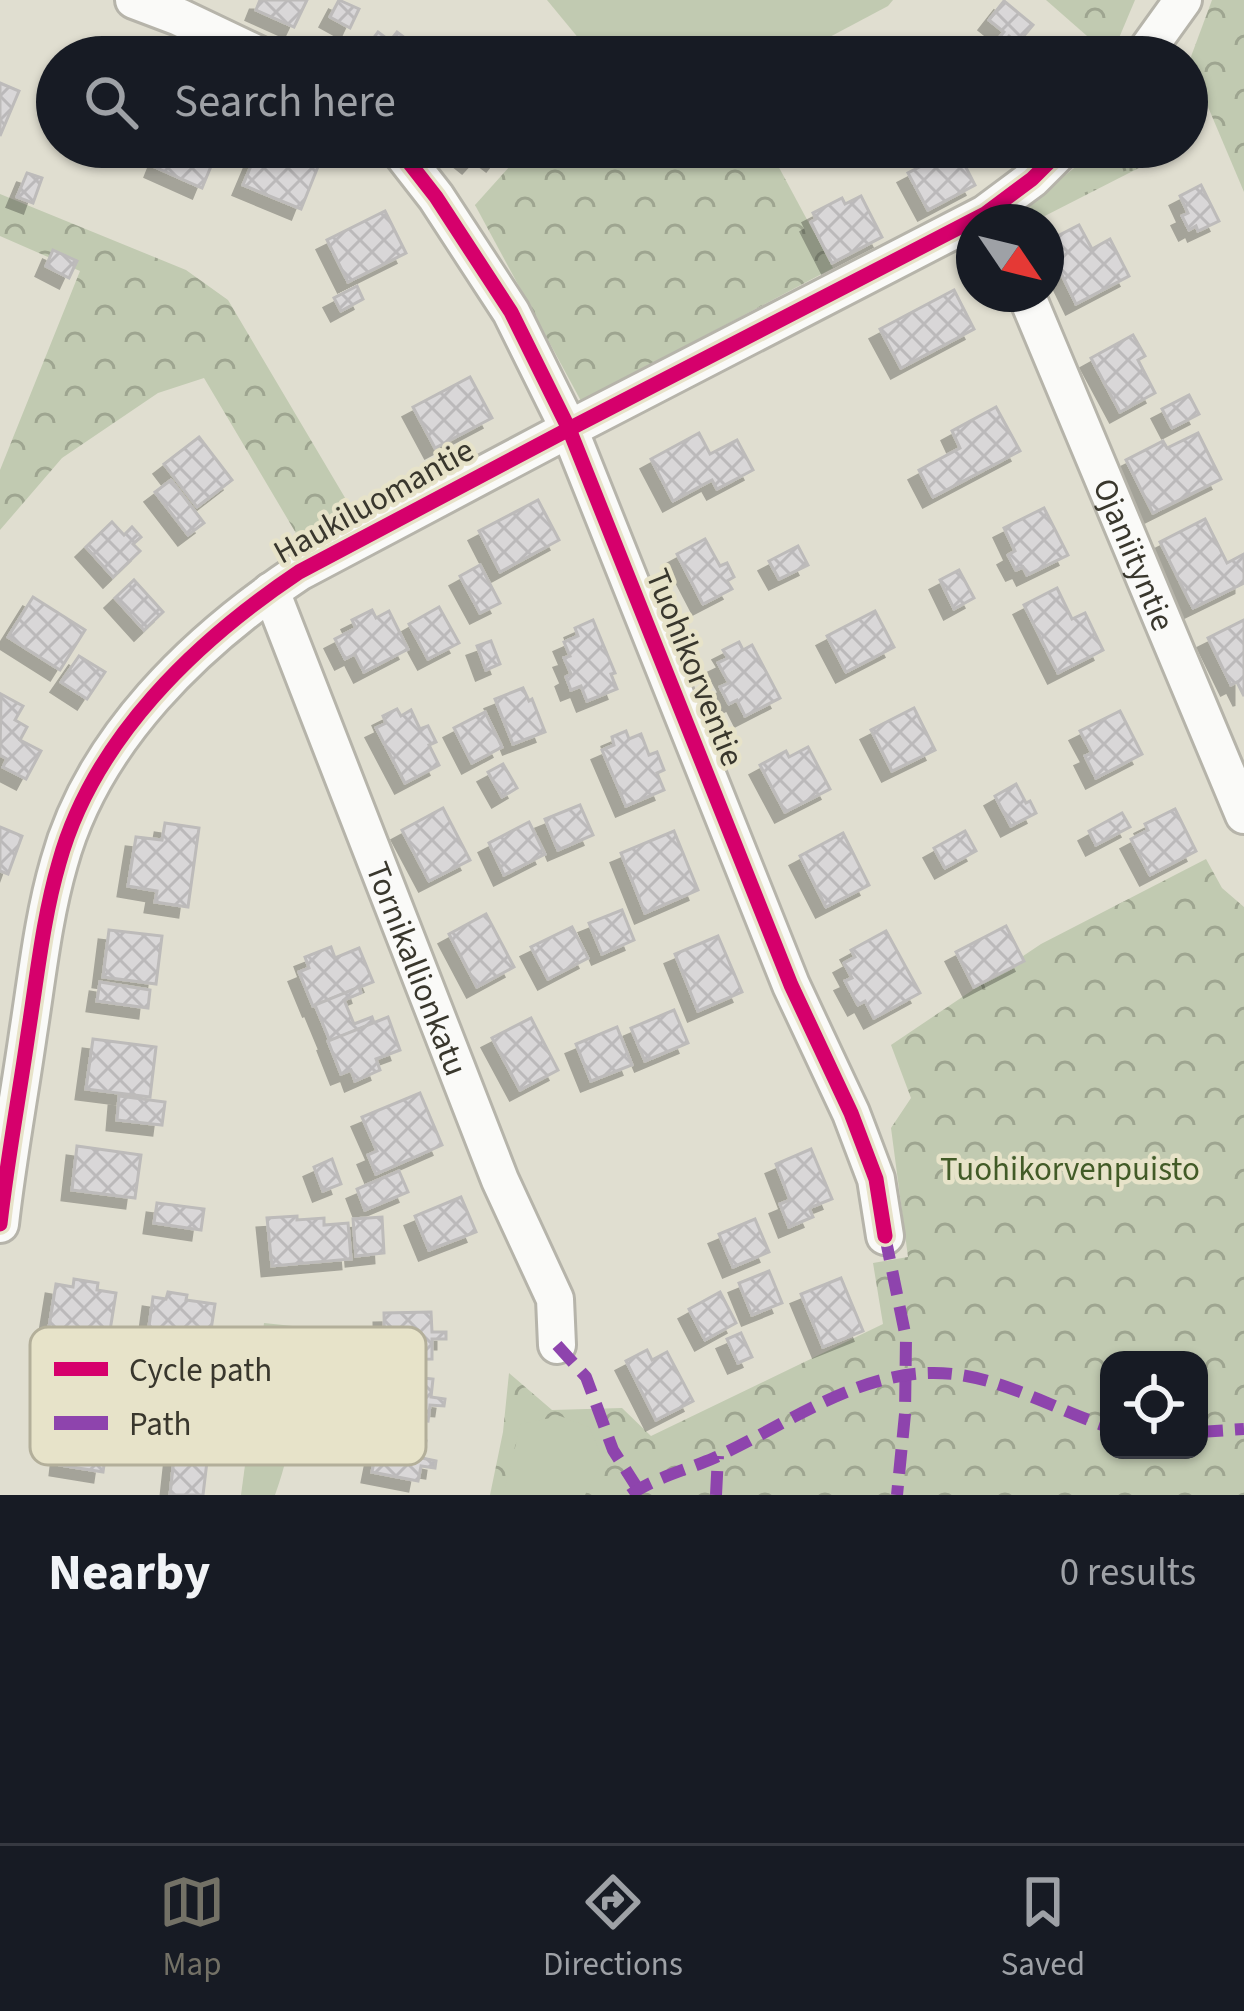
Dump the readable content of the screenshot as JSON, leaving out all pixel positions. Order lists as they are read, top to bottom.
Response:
{
  "streets": {
    "street": [
      "Haukiluomantie",
      "Ojaniityntie",
      "Tuohikorventie",
      "Tornikallionkatu"
    ]
  },
  "crossings": [
    ["Haukiluomantie", "Tuohikorventie"],
    ["Haukiluomantie", "Tornikallionkatu"]
  ],
  "parks": ["Tuohikorvenpuisto"],
  "legend": ["Cycle path", "Path"],
  "north": "bottom right",
  "page": {
    "search": "Search here",
    "heading": ["Nearby", "0 results"],
    "nav": ["Map", "Directions", "Saved"]
  }
}
